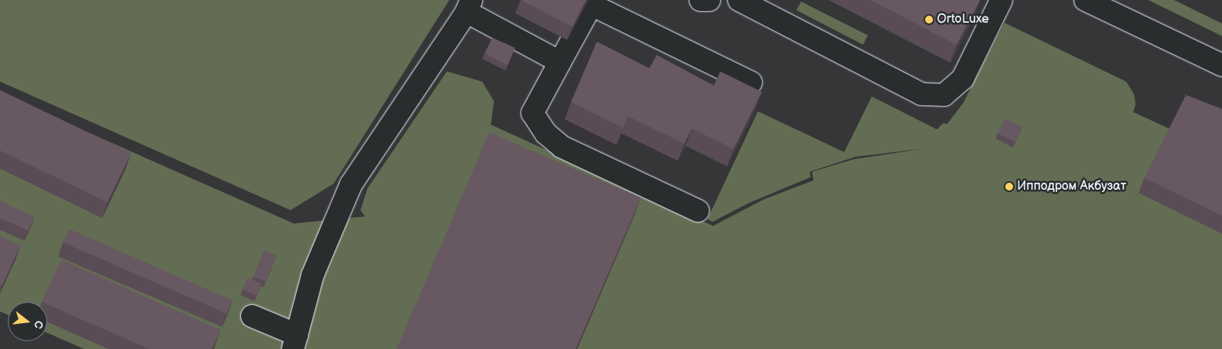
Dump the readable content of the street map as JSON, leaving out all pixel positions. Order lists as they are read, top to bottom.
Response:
{
  "places": ["OrtoLuxe", "Ипподром Акбузат"],
  "north": "right"
}
